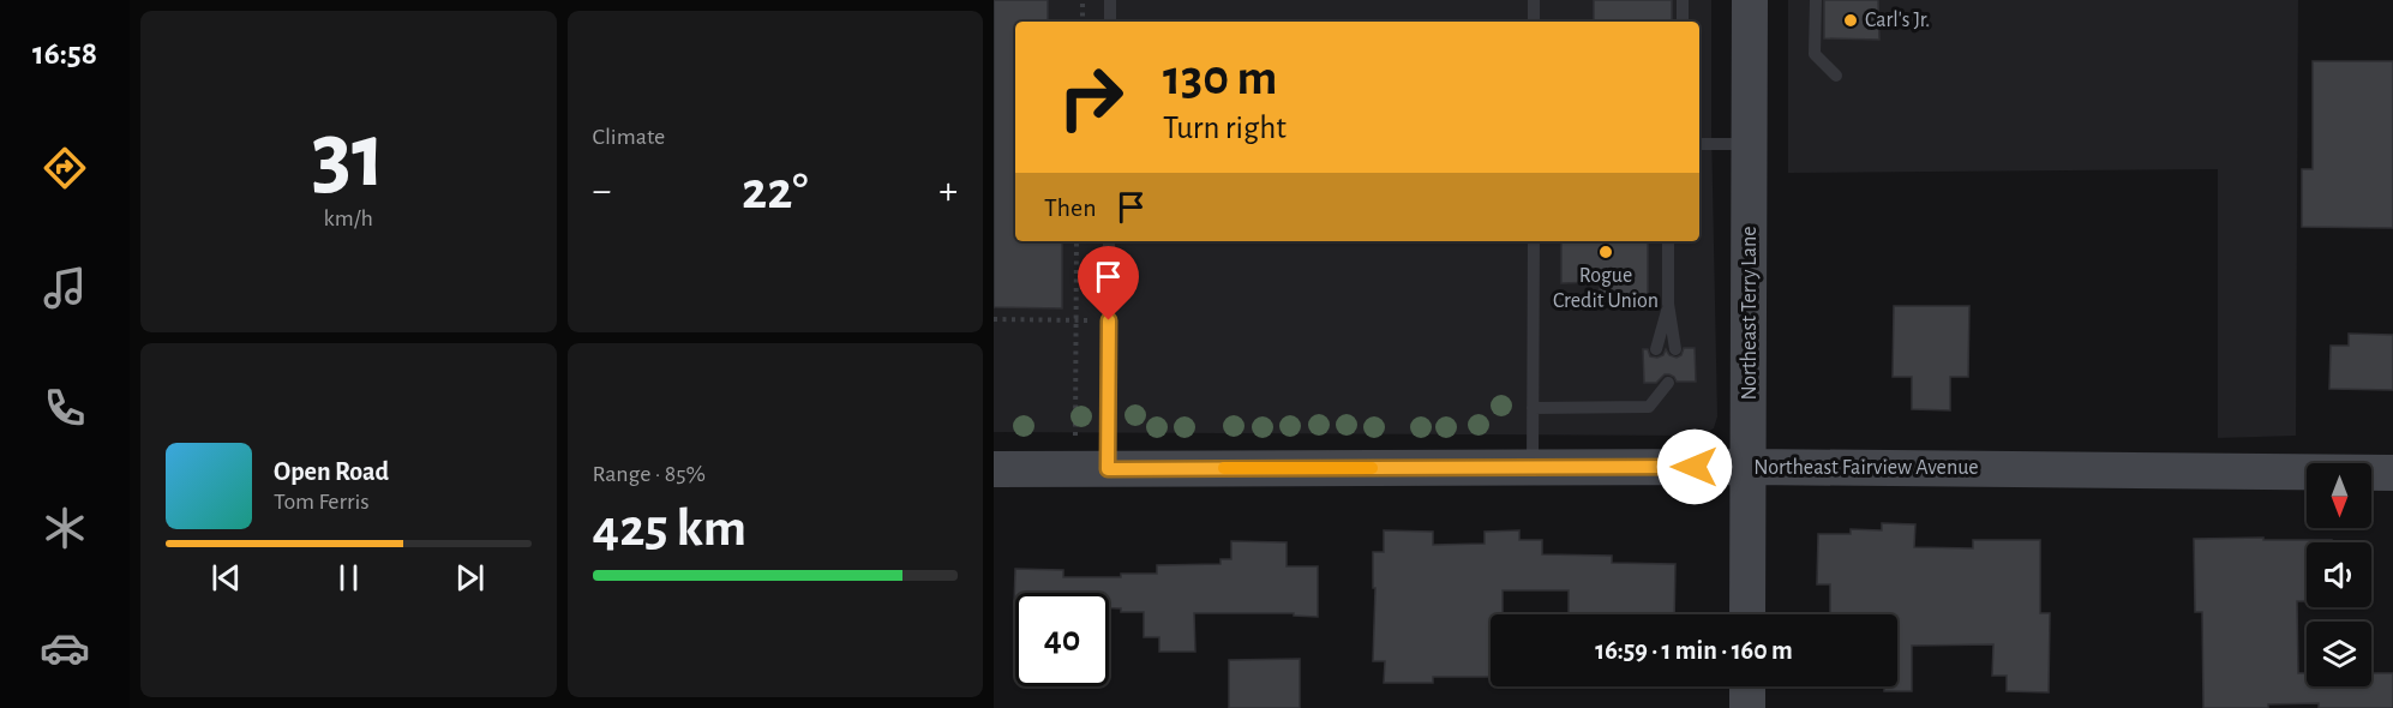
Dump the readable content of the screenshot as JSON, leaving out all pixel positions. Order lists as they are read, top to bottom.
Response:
{
  "streets": {
    "street": ["Northeast Terry Lane", "Northeast Fairview Avenue"]
  },
  "crossings": [
    ["Northeast Terry Lane", "Northeast Fairview Avenue"]
  ],
  "places": ["Carl's Jr.", "Rogue Credit Union"],
  "north": "bottom",
  "page": {
    "tabs": "16:58",
    "tile": [
      ["31", "km/h"],
      "Climate",
      ["Range · 85%", "425 km"]
    ],
    "turn": ["130 m", "Turn right"],
    "heat": ["−", "22°", "+"],
    "then": "Then",
    "song": ["Open Road", "Tom Ferris"],
    "limit": "40",
    "trip": "16:59 · 1 min · 160 m"
  }
}
